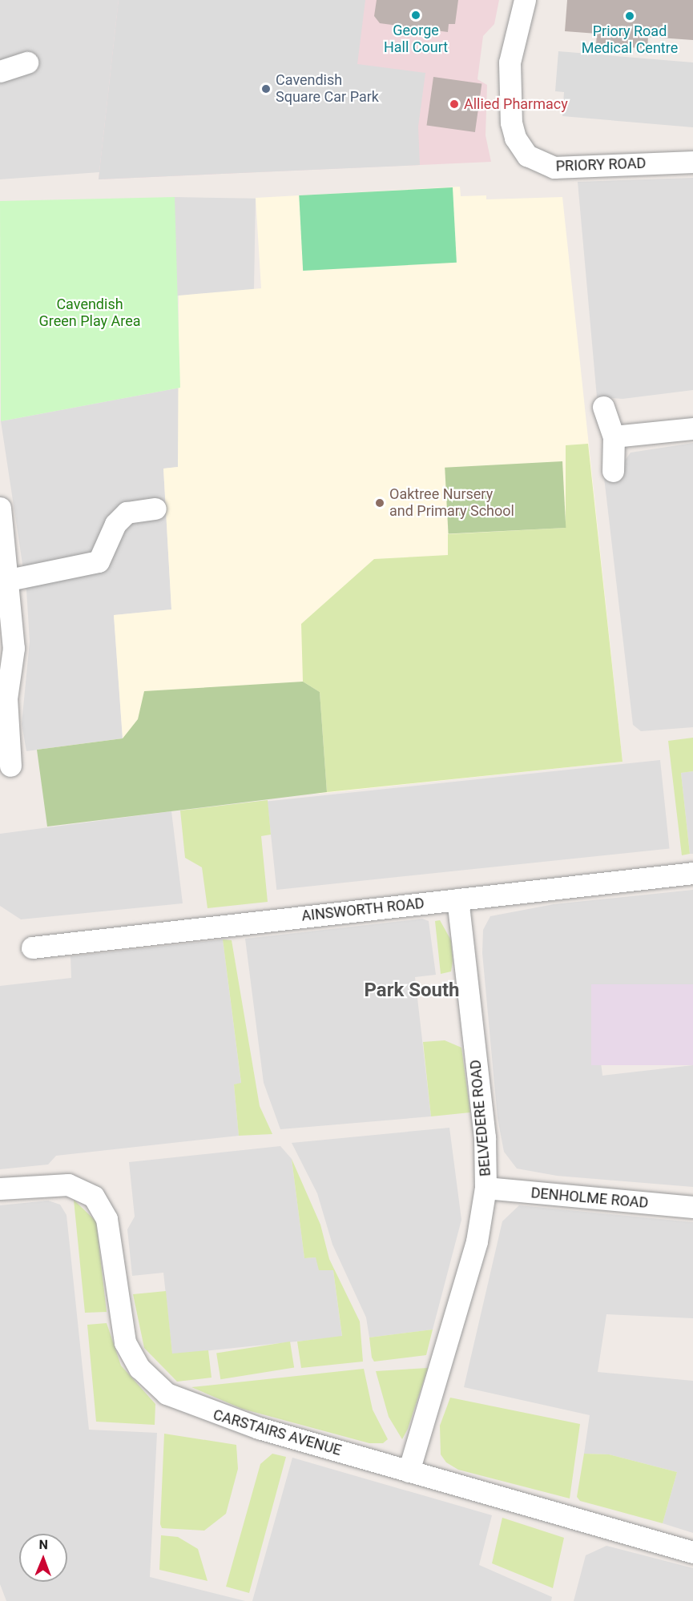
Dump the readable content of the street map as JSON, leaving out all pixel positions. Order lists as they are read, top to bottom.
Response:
{
  "streets": {
    "street": [
      "PRIORY ROAD",
      "AINSWORTH ROAD",
      "BELVEDERE ROAD",
      "DENHOLME ROAD",
      "CARSTAIRS AVENUE"
    ]
  },
  "crossings": [
    ["AINSWORTH ROAD", "BELVEDERE ROAD"],
    ["BELVEDERE ROAD", "DENHOLME ROAD"],
    ["BELVEDERE ROAD", "CARSTAIRS AVENUE"]
  ],
  "districts": ["Park South"],
  "parks": ["Cavendish Green Play Area"],
  "places": [
    "George Hall Court",
    "Priory Road Medical Centre",
    "Cavendish Square Car Park",
    "Allied Pharmacy",
    "Oaktree Nursery and Primary School"
  ],
  "north": "top"
}
